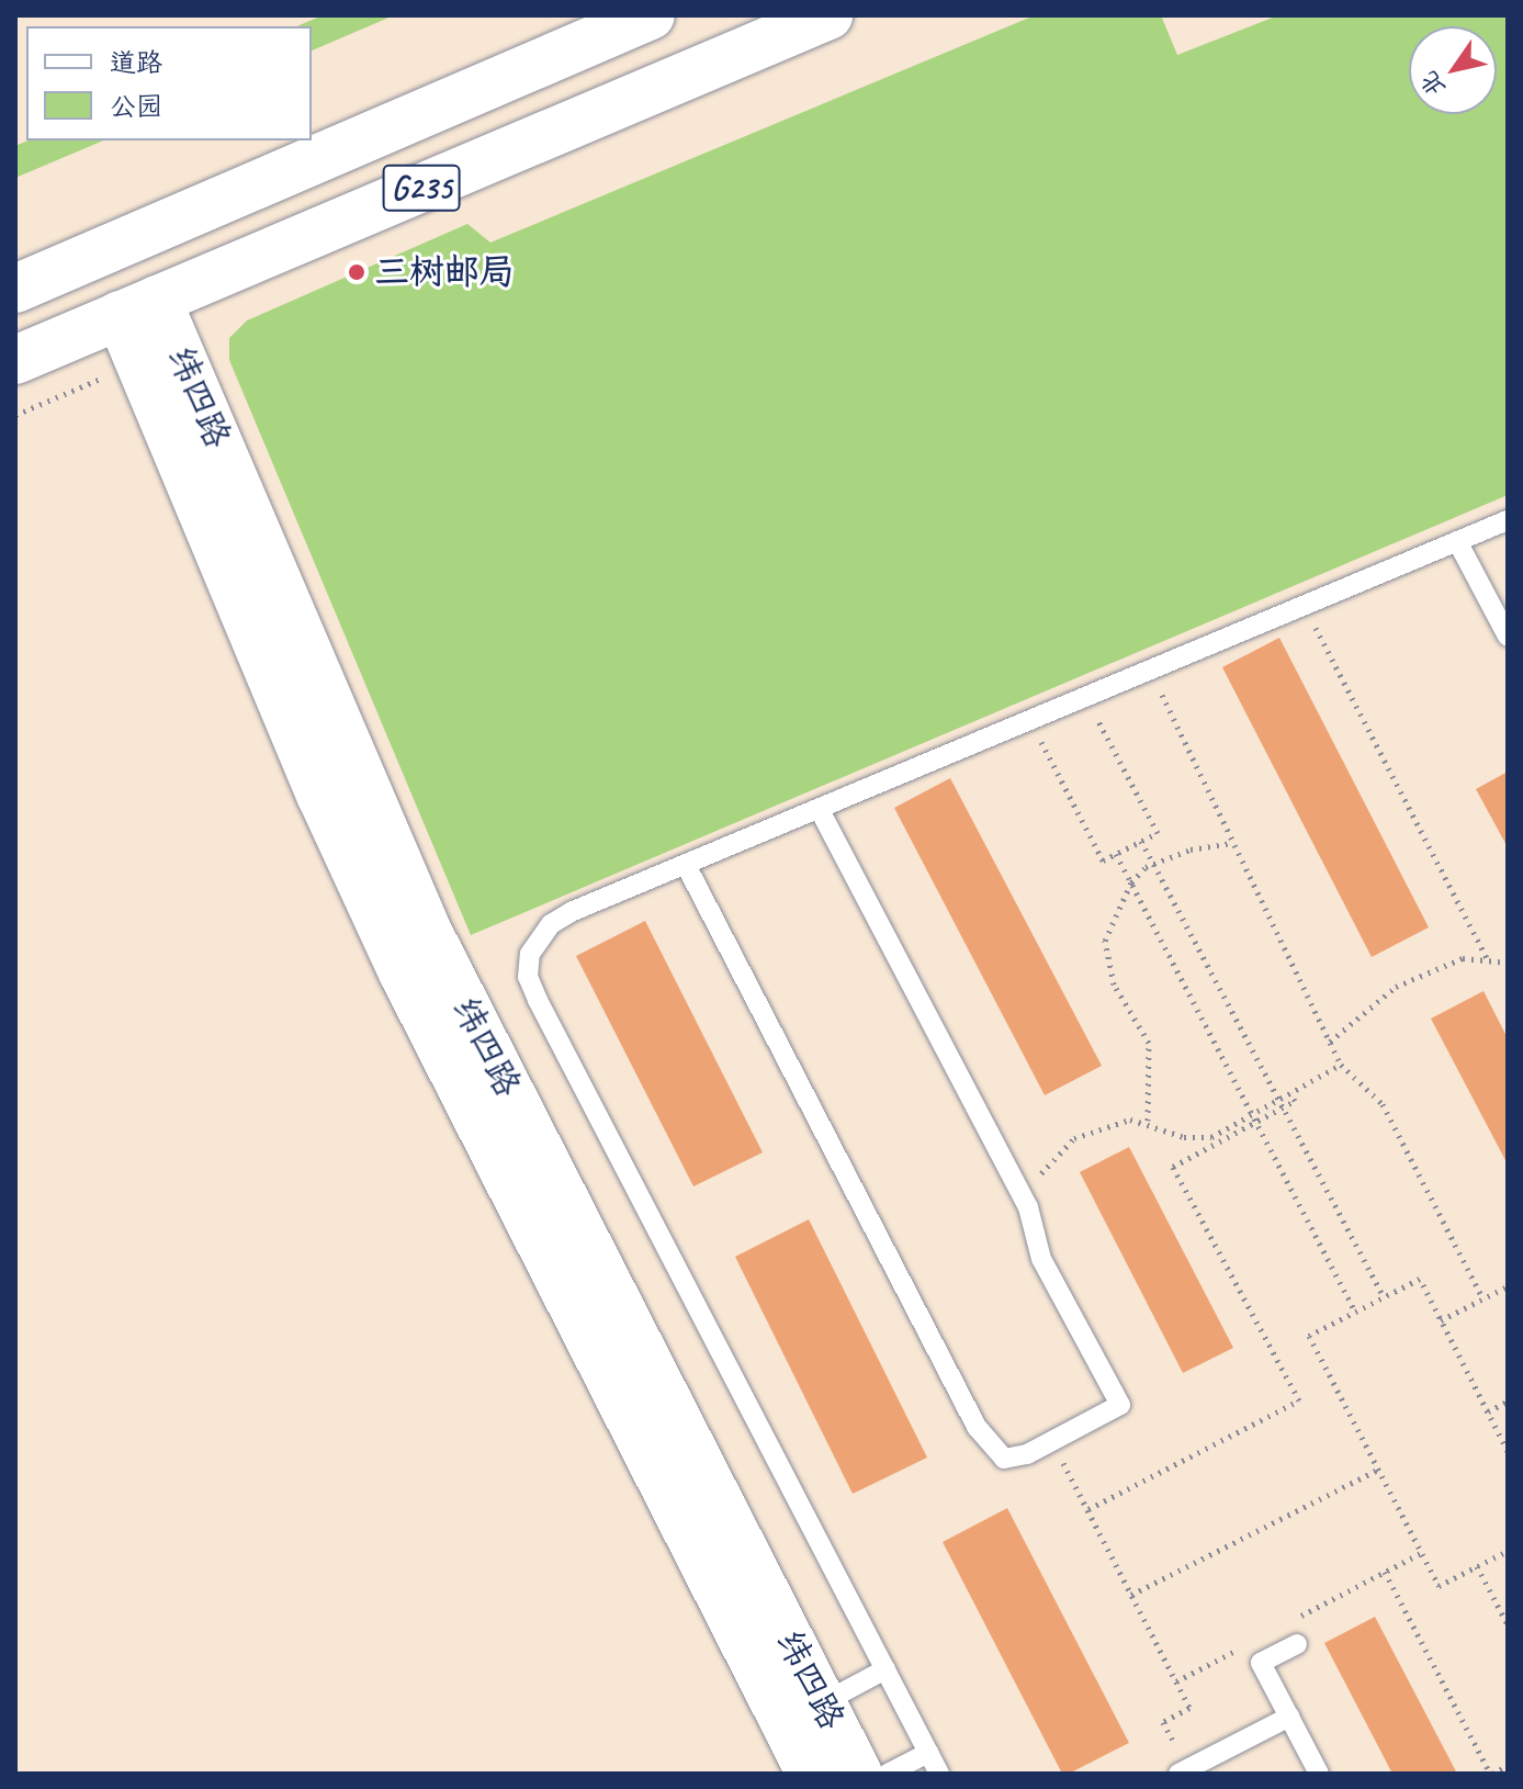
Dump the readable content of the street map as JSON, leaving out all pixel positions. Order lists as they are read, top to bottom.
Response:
{
  "streets": {
    "main road": ["G235", "纬四路"]
  },
  "crossings": [
    ["G235", "纬四路"]
  ],
  "places": ["三树邮局"],
  "legend": ["道路", "公园"],
  "north": "bottom left"
}
